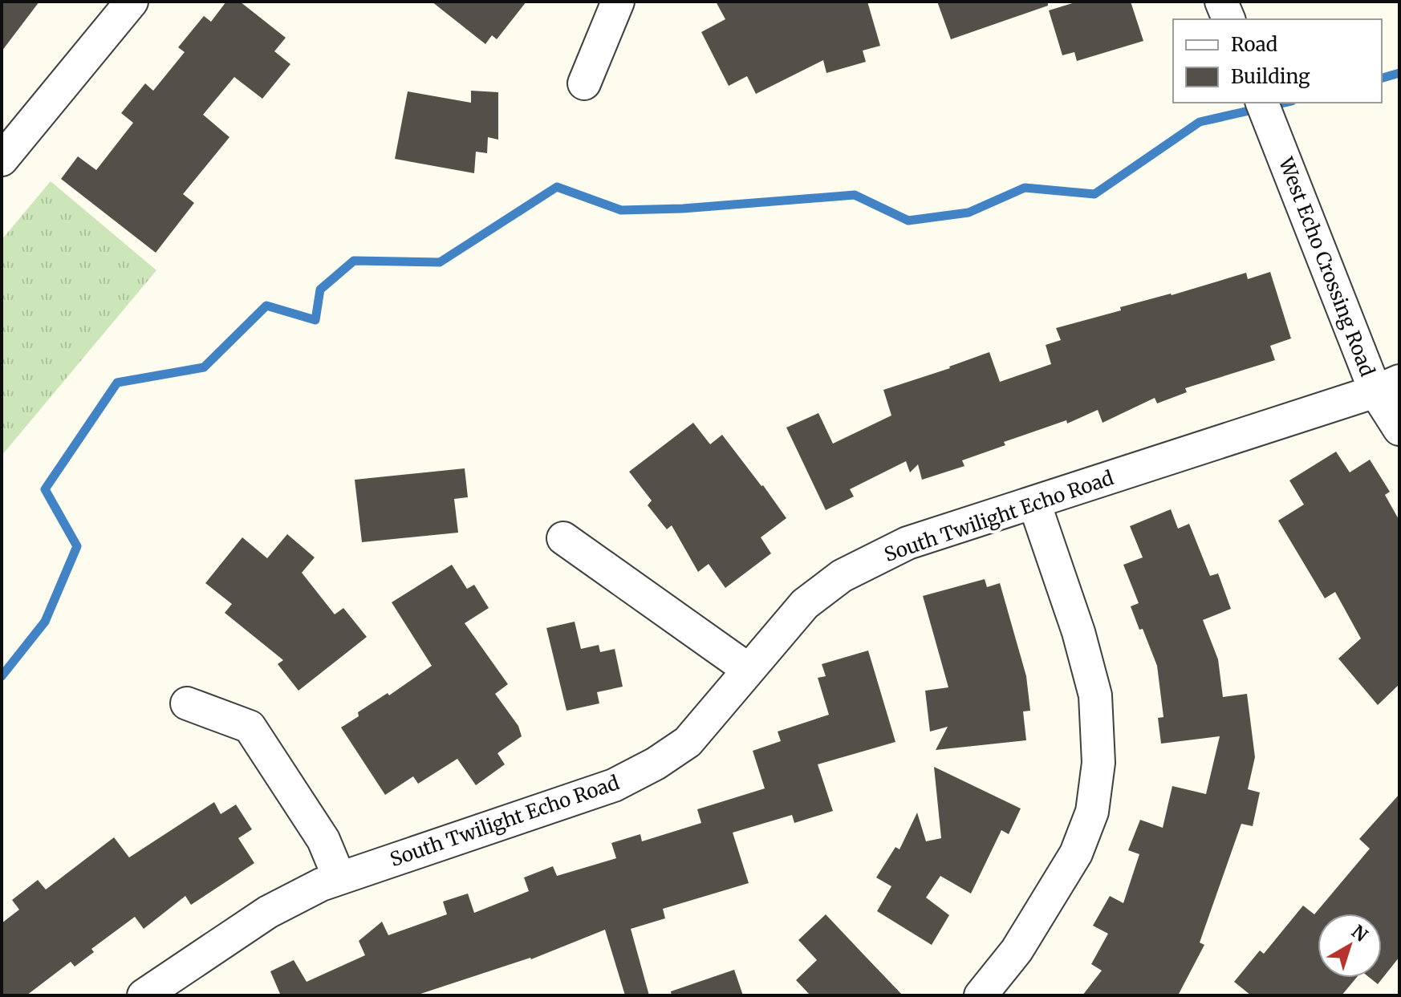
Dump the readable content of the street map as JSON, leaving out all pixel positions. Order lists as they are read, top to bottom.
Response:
{
  "streets": {
    "street": ["West Echo Crossing Road", "South Twilight Echo Road"]
  },
  "crossings": [
    ["West Echo Crossing Road", "South Twilight Echo Road"]
  ],
  "legend": ["Road", "Building"],
  "north": "top right"
}
